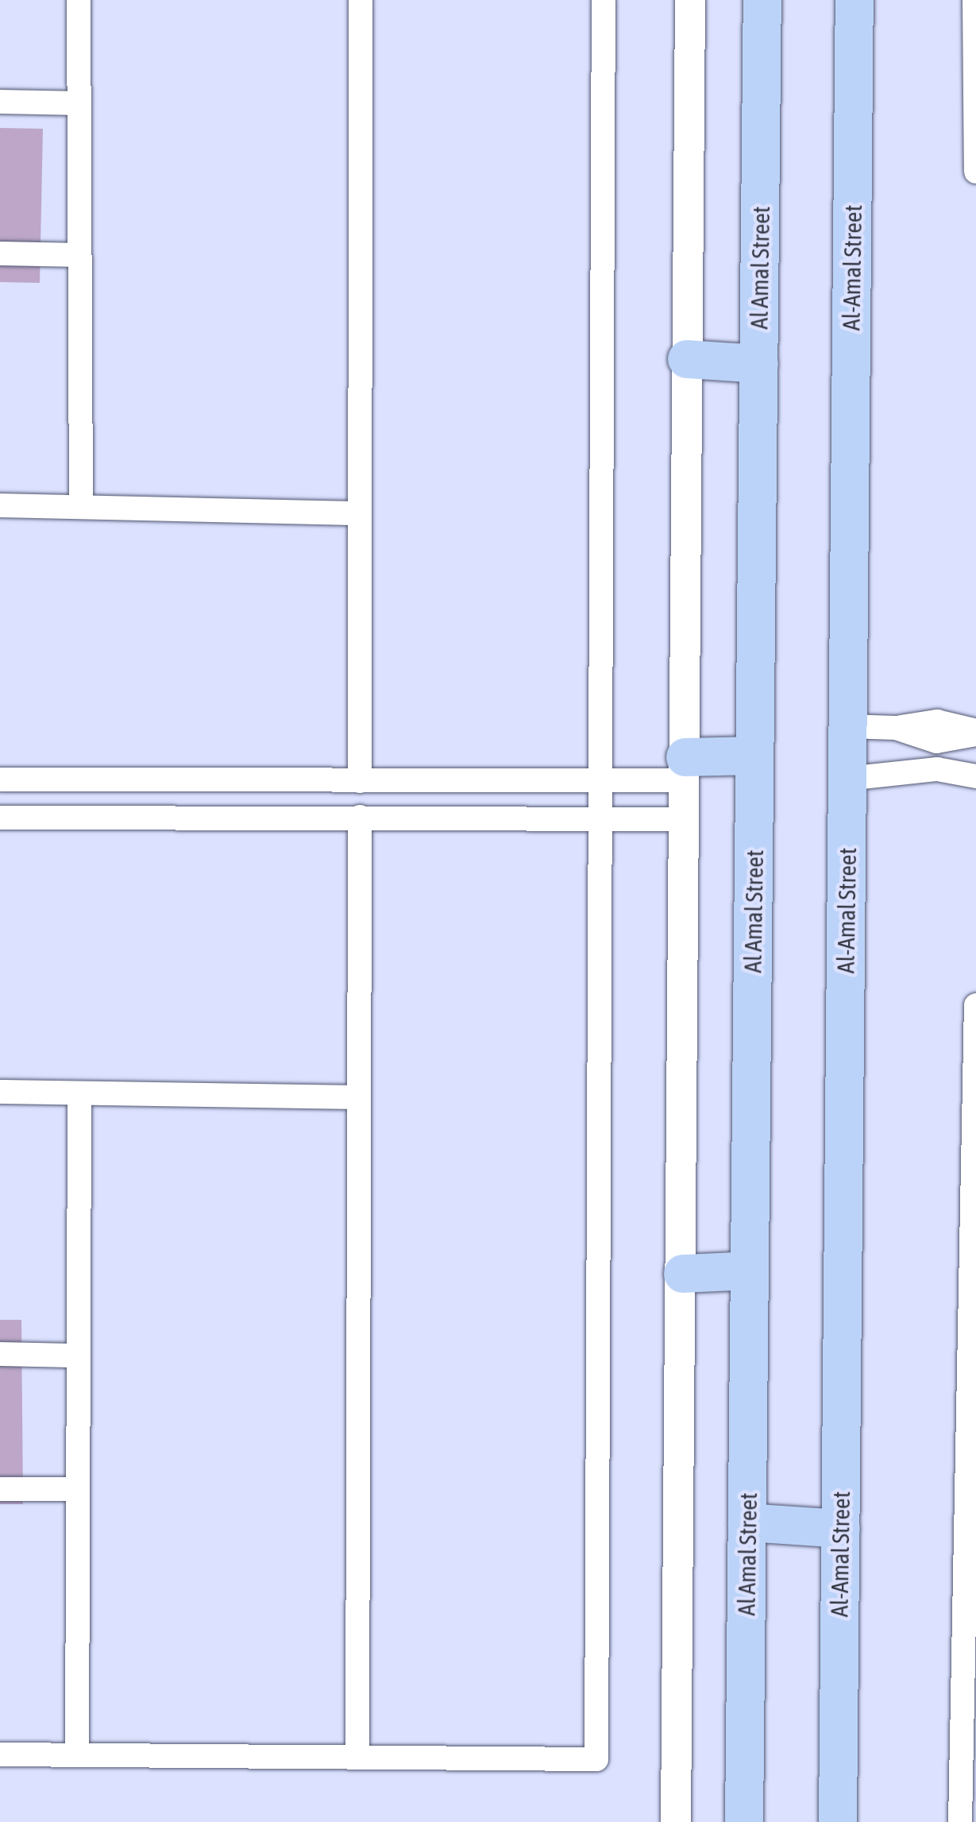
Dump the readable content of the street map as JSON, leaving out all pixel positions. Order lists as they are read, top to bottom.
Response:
{
  "streets": {
    "main road": ["Al Amal Street", "Al-Amal Street"]
  }
}
